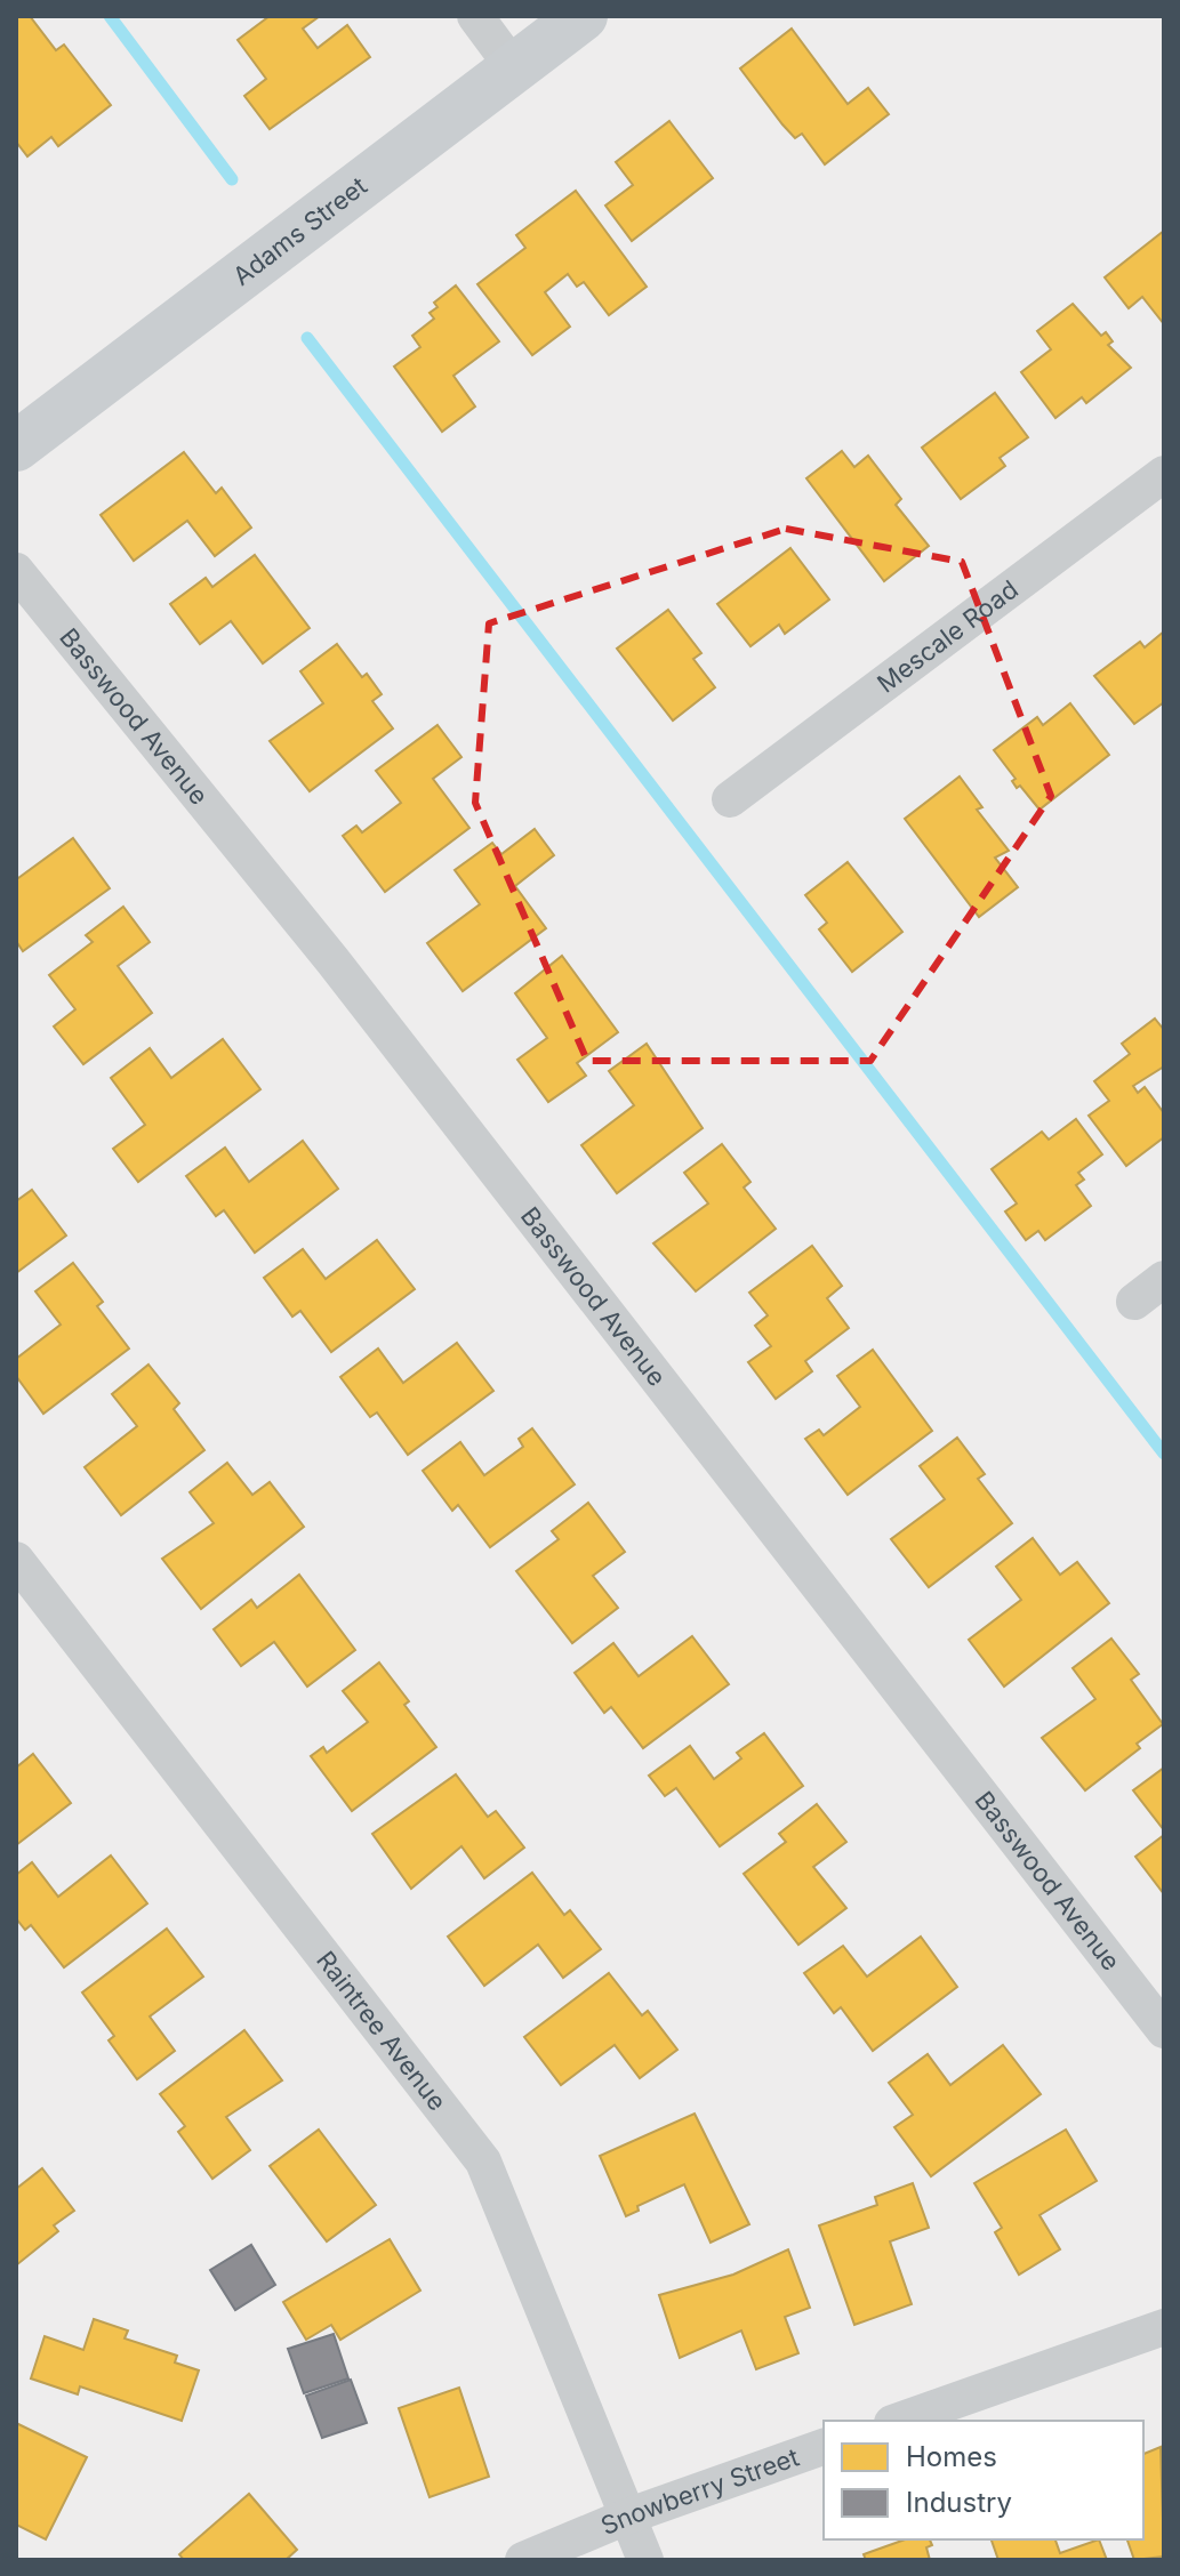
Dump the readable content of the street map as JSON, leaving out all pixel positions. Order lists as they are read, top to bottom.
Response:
{
  "streets": {
    "main road": ["Adams Street"],
    "street": [
      "Mescale Road",
      "Basswood Avenue",
      "Raintree Avenue",
      "Snowberry Street"
    ]
  },
  "crossings": [
    ["Raintree Avenue", "Snowberry Street"]
  ],
  "legend": ["Homes", "Industry"]
}
